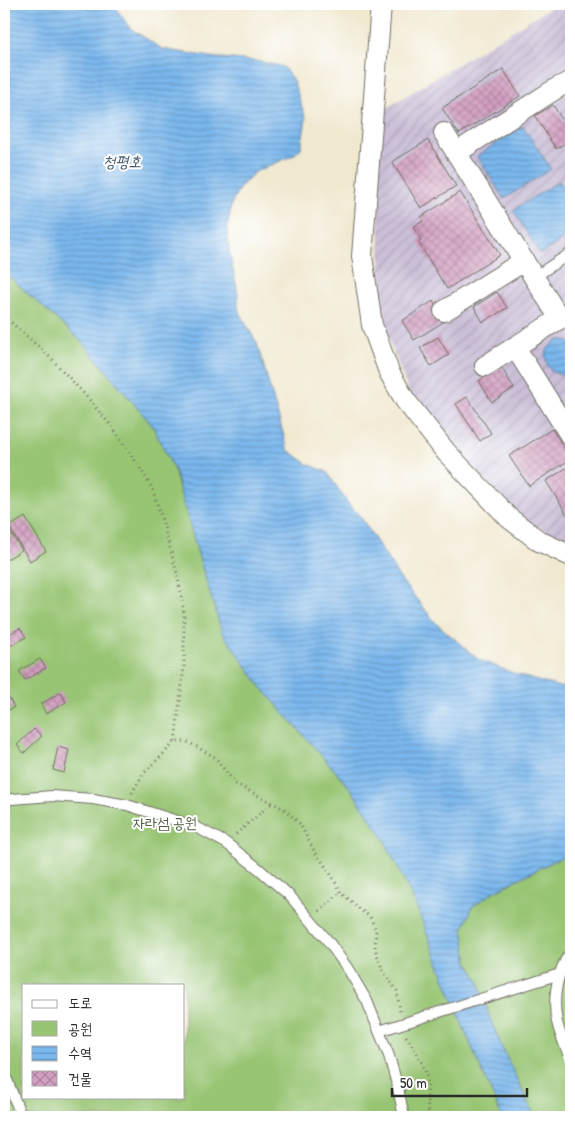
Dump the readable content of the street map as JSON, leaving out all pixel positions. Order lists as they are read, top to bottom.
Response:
{
  "water": ["청평호"],
  "parks": ["자라섬 공원"],
  "legend": [
    "도로",
    "공원",
    "수역",
    "건물"
  ],
  "scale_bar": "50 m"
}
